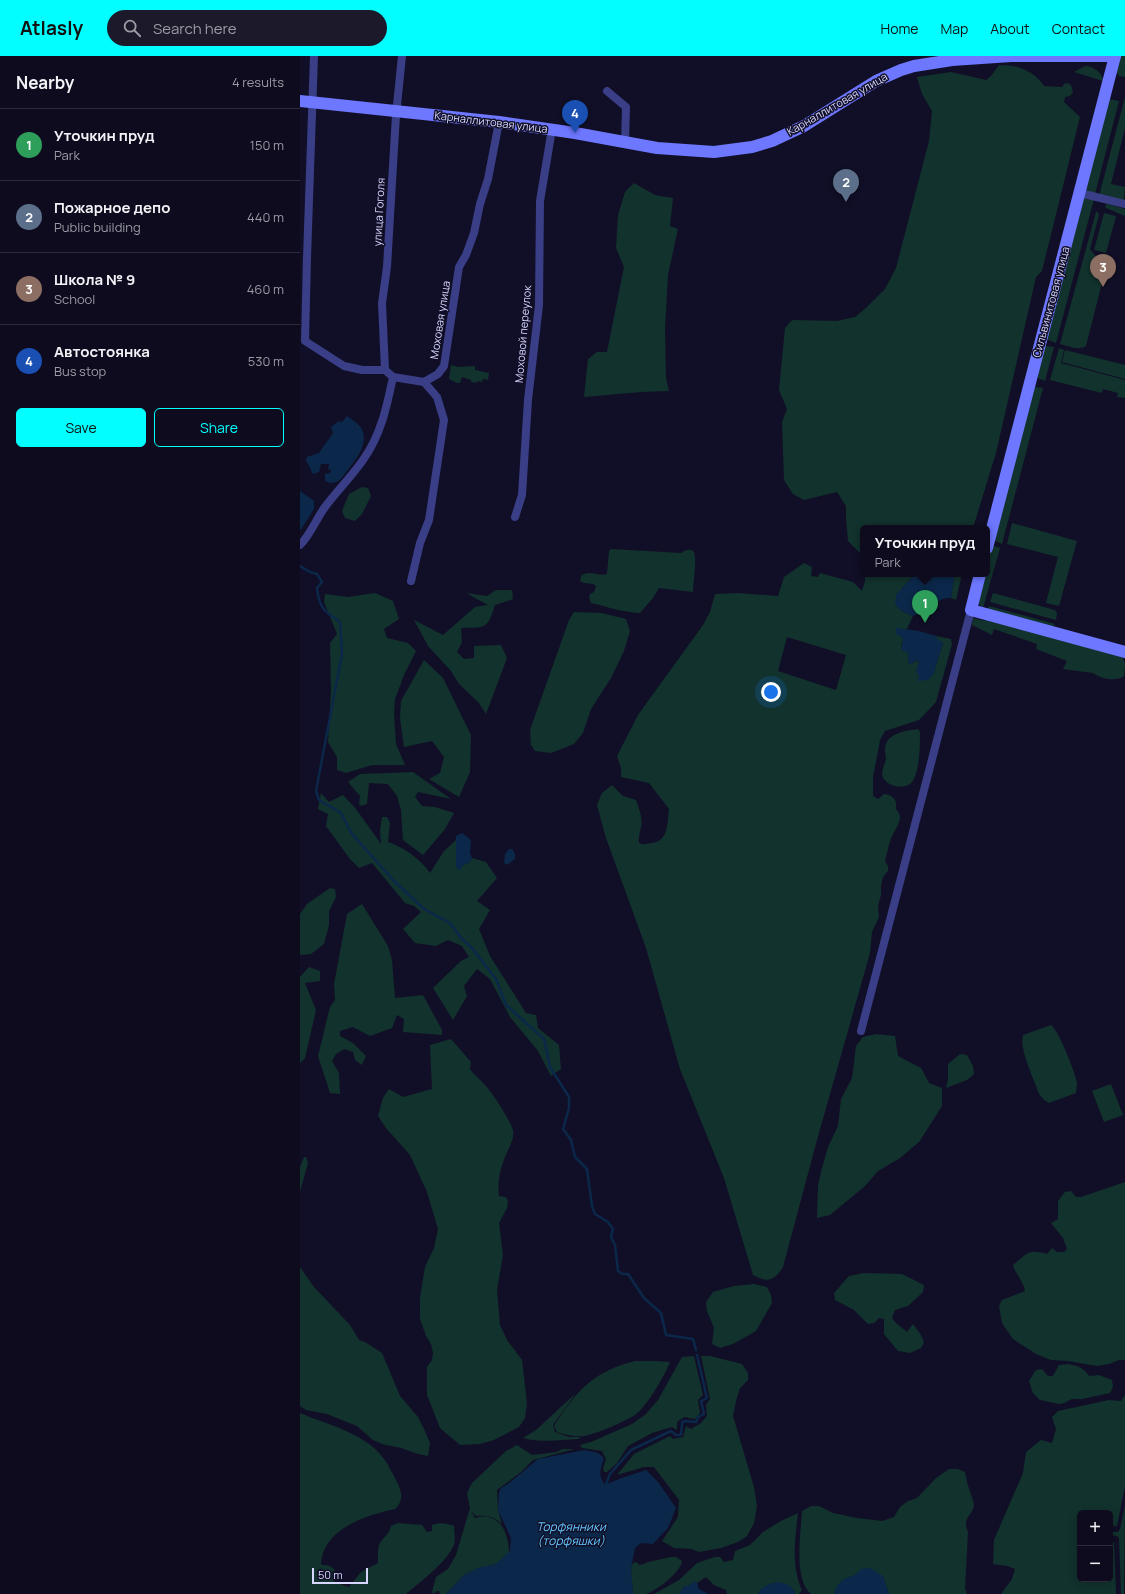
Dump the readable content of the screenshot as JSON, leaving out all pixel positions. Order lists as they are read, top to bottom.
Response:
{
  "streets": {
    "street": [
      "Карналлитовая улица",
      "улица Гоголя",
      "Сильвинитовая улица",
      "Моховая улица",
      "Моховой переулок"
    ]
  },
  "crossings": [
    ["Карналлитовая улица", "улица Гоголя"],
    ["Карналлитовая улица", "Сильвинитовая улица"],
    ["Карналлитовая улица", "Моховая улица"],
    ["Карналлитовая улица", "Моховой переулок"]
  ],
  "water": ["Торфянники (торфяшки)"],
  "scale_bar": "50 m",
  "page": {
    "header": "Atlasly",
    "search": "Search here",
    "nav": [
      "Home",
      "Map",
      "About",
      "Contact"
    ],
    "heading": ["Nearby", "4 results"],
    "pins": [
      "4",
      "2",
      "3",
      "1"
    ],
    "list": [
      {
        "mark": "1",
        "name": "Уточкин пруд",
        "note": "Park",
        "value": "150 m"
      },
      {
        "mark": "2",
        "name": "Пожарное депо",
        "note": "Public building",
        "value": "440 m"
      },
      {
        "mark": "3",
        "name": "Школа № 9",
        "note": "School",
        "value": "460 m"
      },
      {
        "mark": "4",
        "name": "Автостоянка",
        "note": "Bus stop",
        "value": "530 m"
      }
    ],
    "buttons": ["Save", "Share"],
    "popup": ["Уточкин пруд", "Park"],
    "map_buttons": ["+", "−"],
    "scale": "50 m"
  }
}
